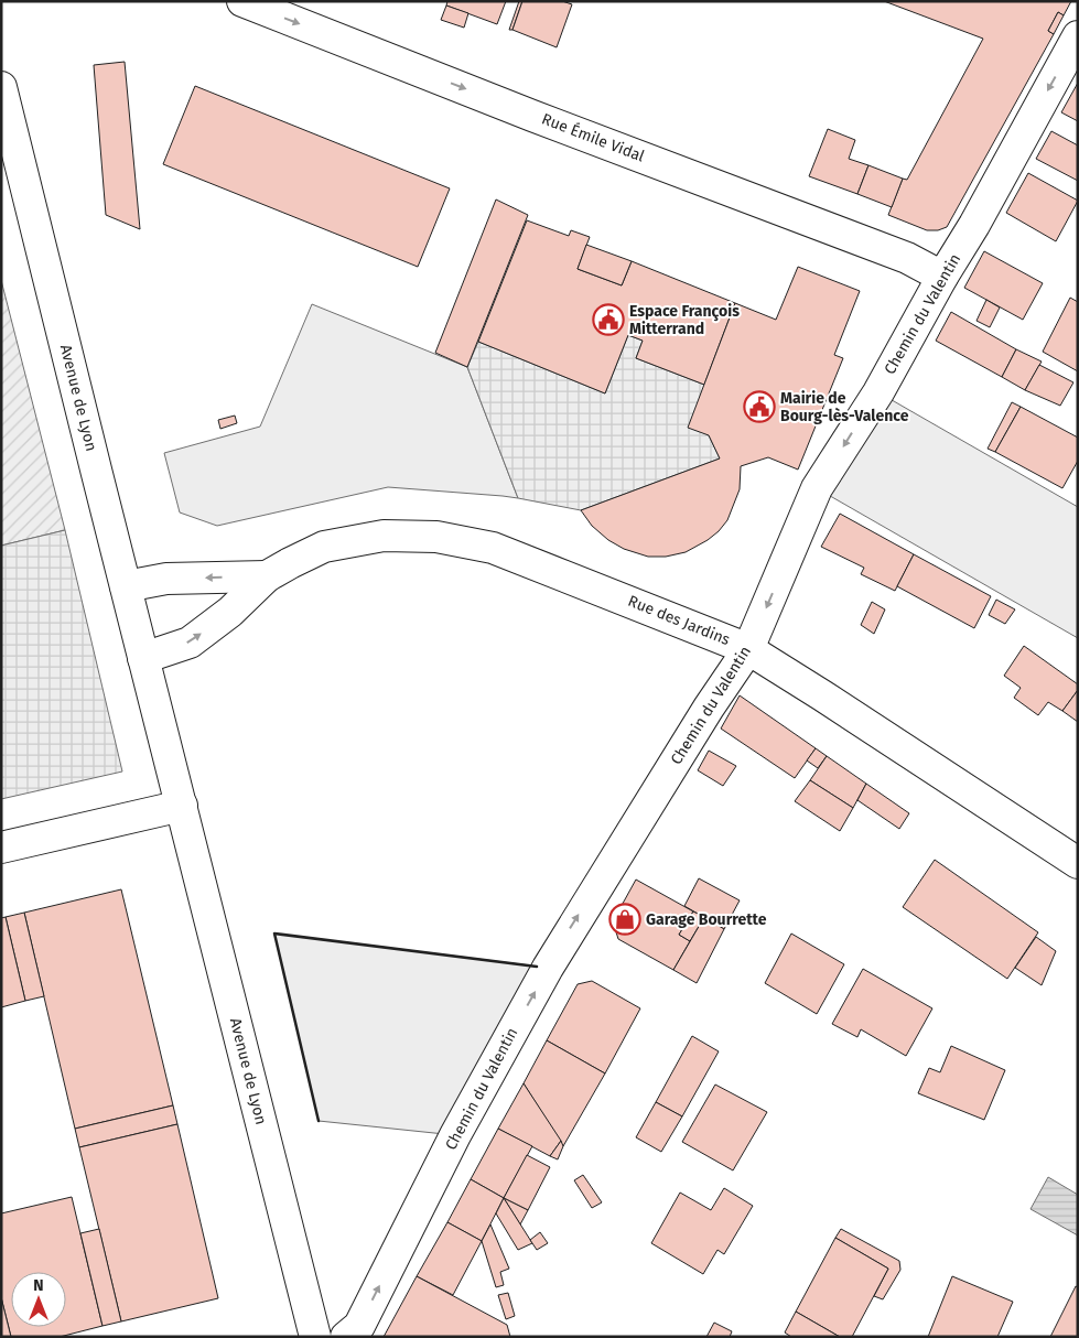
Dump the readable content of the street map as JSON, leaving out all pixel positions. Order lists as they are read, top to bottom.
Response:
{
  "streets": {
    "street": [
      "Rue Émile Vidal",
      "Chemin du Valentin",
      "Avenue de Lyon",
      "Rue des Jardins"
    ]
  },
  "crossings": [
    ["Rue Émile Vidal", "Chemin du Valentin"],
    ["Chemin du Valentin", "Rue des Jardins"],
    ["Avenue de Lyon", "Rue des Jardins"]
  ],
  "one_way": ["Rue Émile Vidal"],
  "places": {
    "public building": ["Espace François Mitterrand", "Mairie de Bourg-lès-Valence"],
    "shop": ["Garage Bourrette"]
  },
  "north": "top"
}
